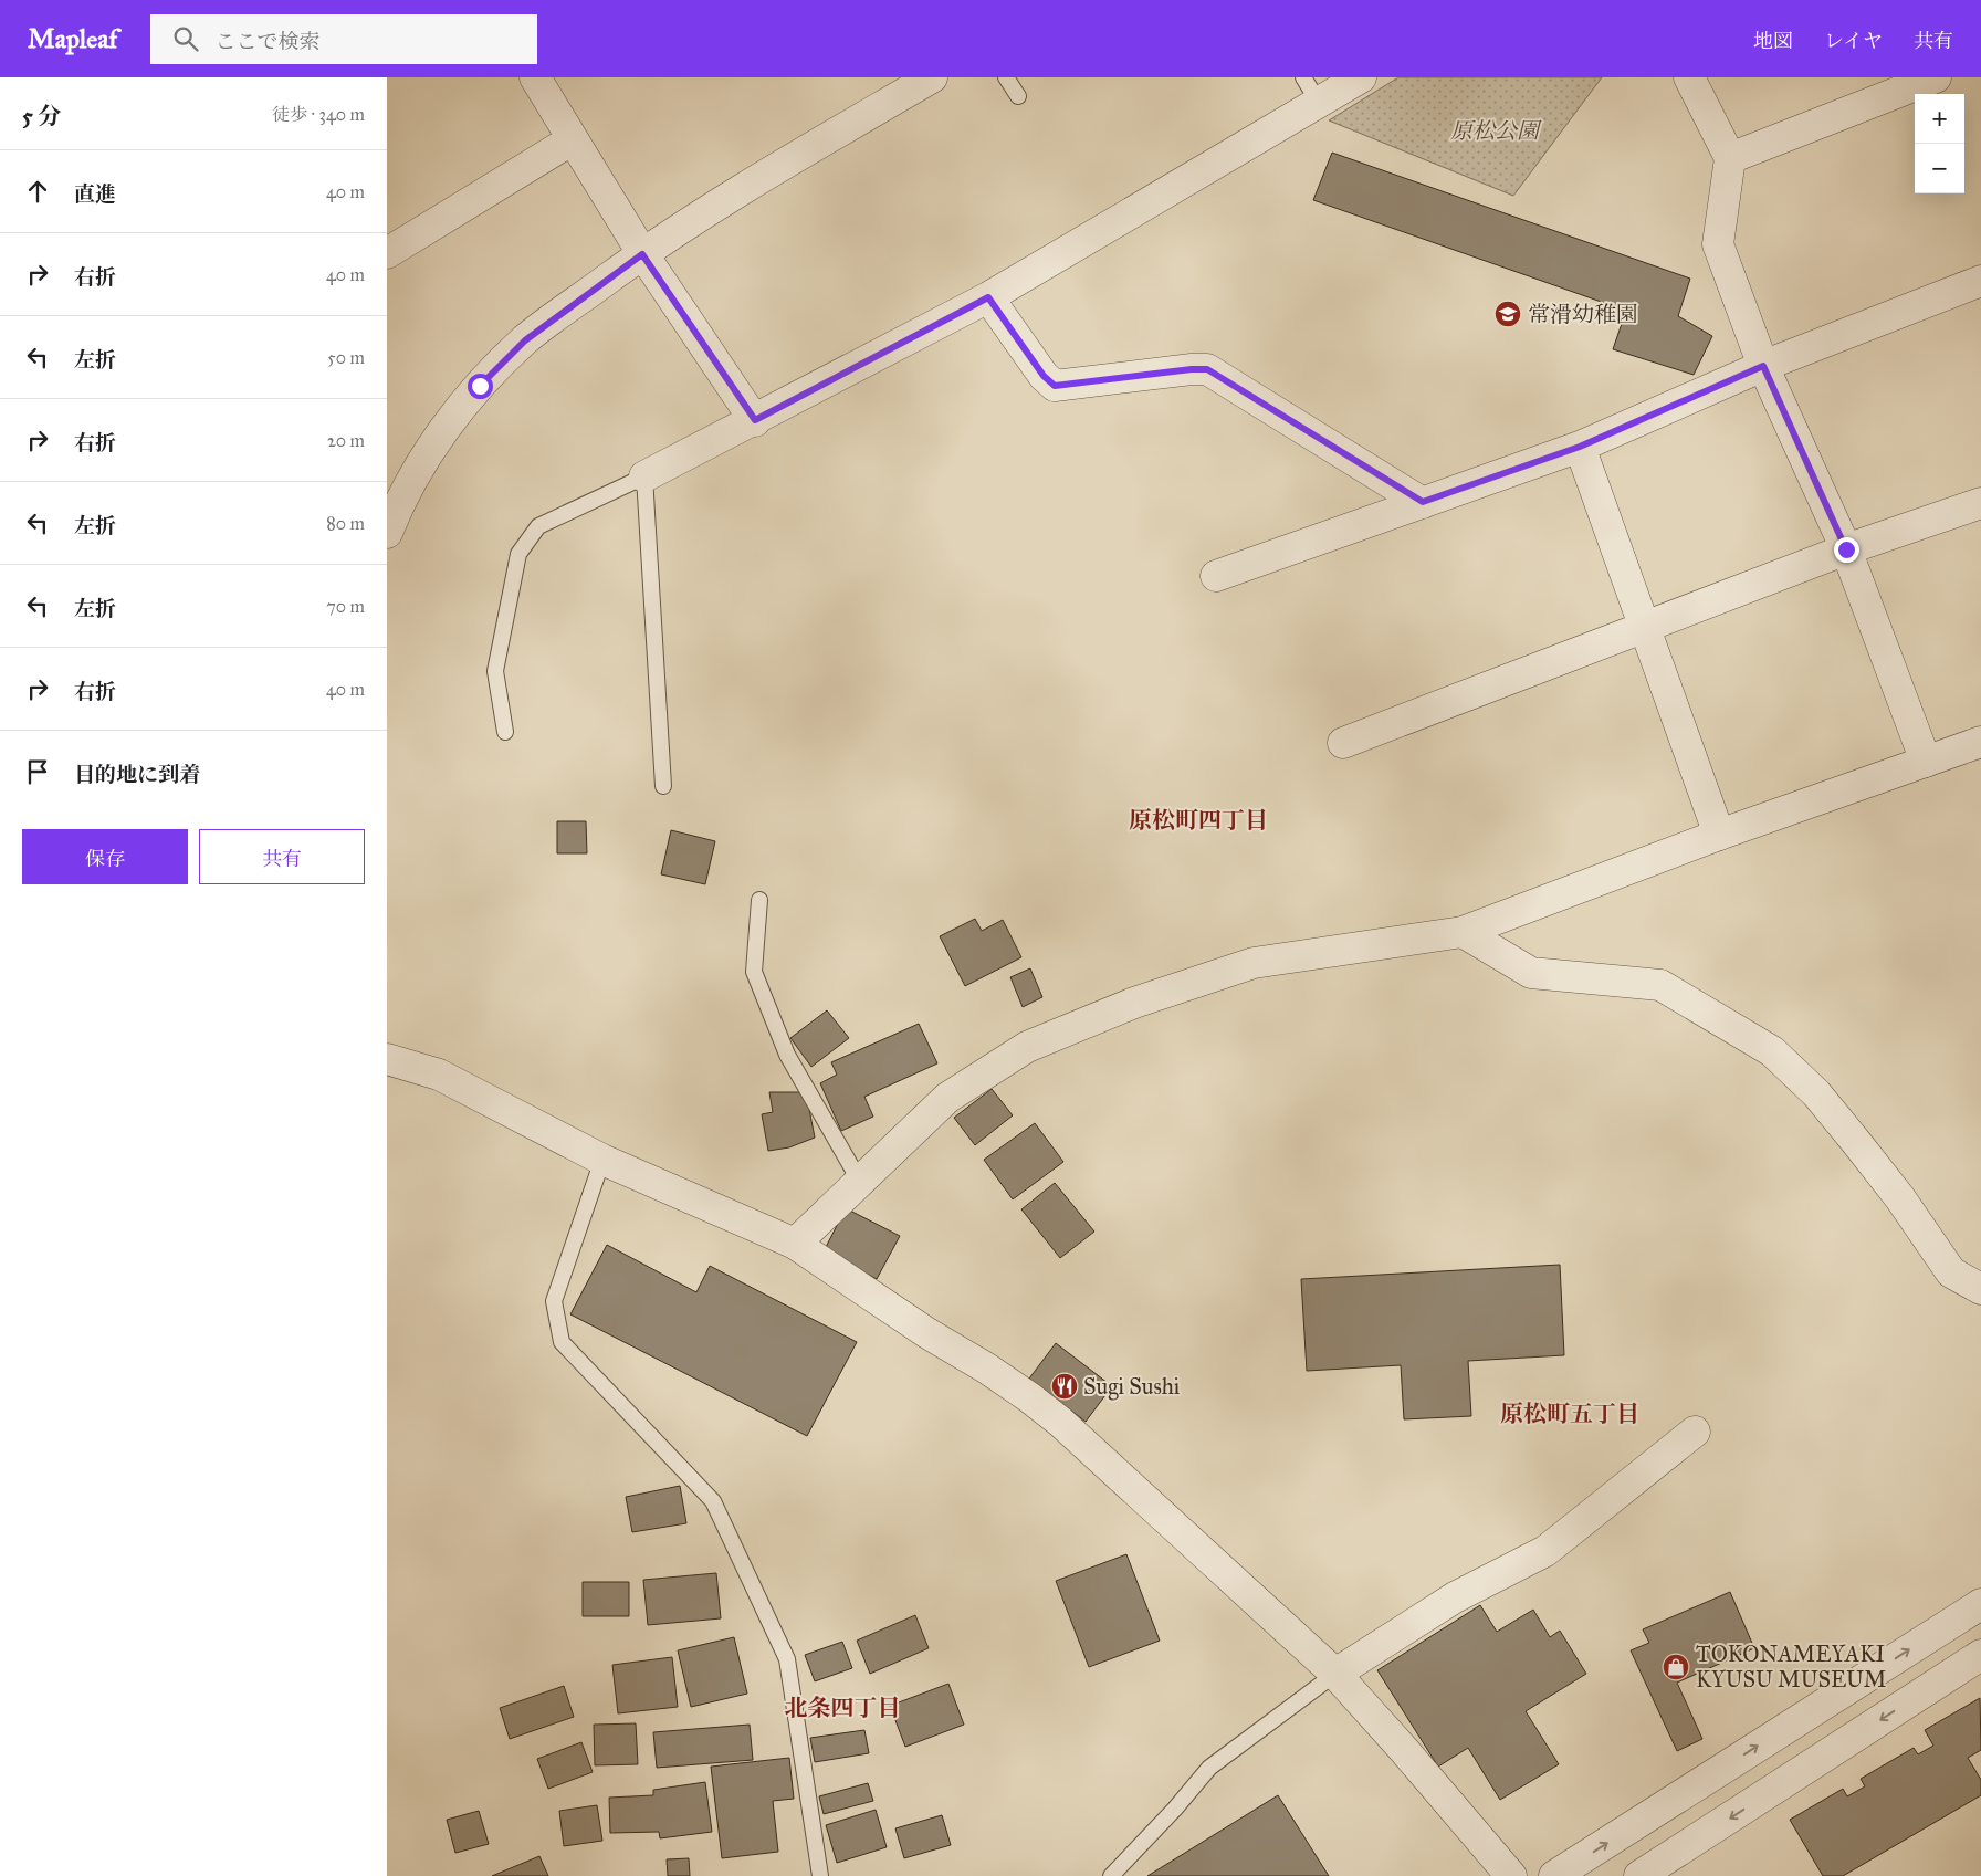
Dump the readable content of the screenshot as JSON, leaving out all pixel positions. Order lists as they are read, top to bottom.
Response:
{
  "districts": ["原松町四丁目", "原松町五丁目", "北条四丁目"],
  "parks": ["原松公園"],
  "places": {
    "school or university": ["常滑幼稚園"],
    "restaurant": ["Sugi Sushi"],
    "shop": ["TOKONAMEYAKI KYUSU MUSEUM"]
  },
  "page": {
    "header": "Mapleaf",
    "search": "ここで検索",
    "nav": ["地図", "レイヤ", "共有"],
    "heading": ["5 分", "徒歩 · 340 m"],
    "map_buttons": ["+", "−"],
    "list": [
      ["直進", "40 m"],
      ["右折", "40 m"],
      ["左折", "50 m"],
      ["右折", "20 m"],
      ["左折", "80 m"],
      ["左折", "70 m"],
      ["右折", "40 m"],
      "目的地に到着"
    ],
    "buttons": ["保存", "共有"]
  }
}
